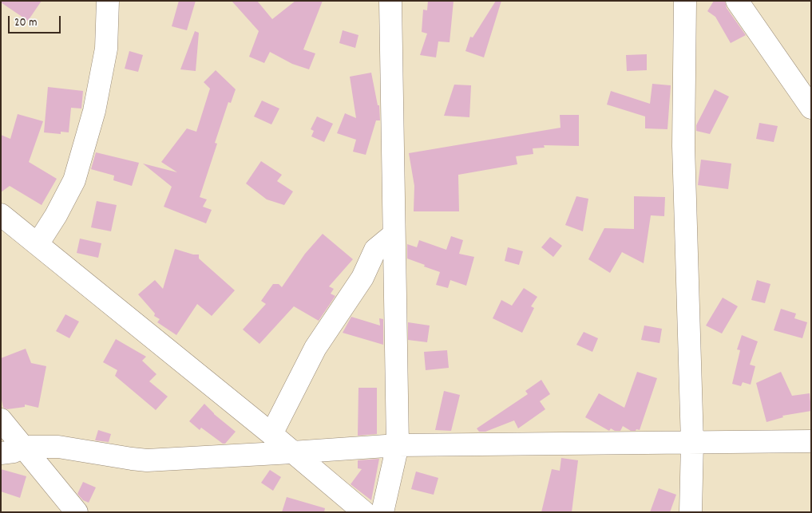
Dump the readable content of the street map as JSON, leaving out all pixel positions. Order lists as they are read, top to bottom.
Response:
{
  "scale_bar": "20 m"
}
